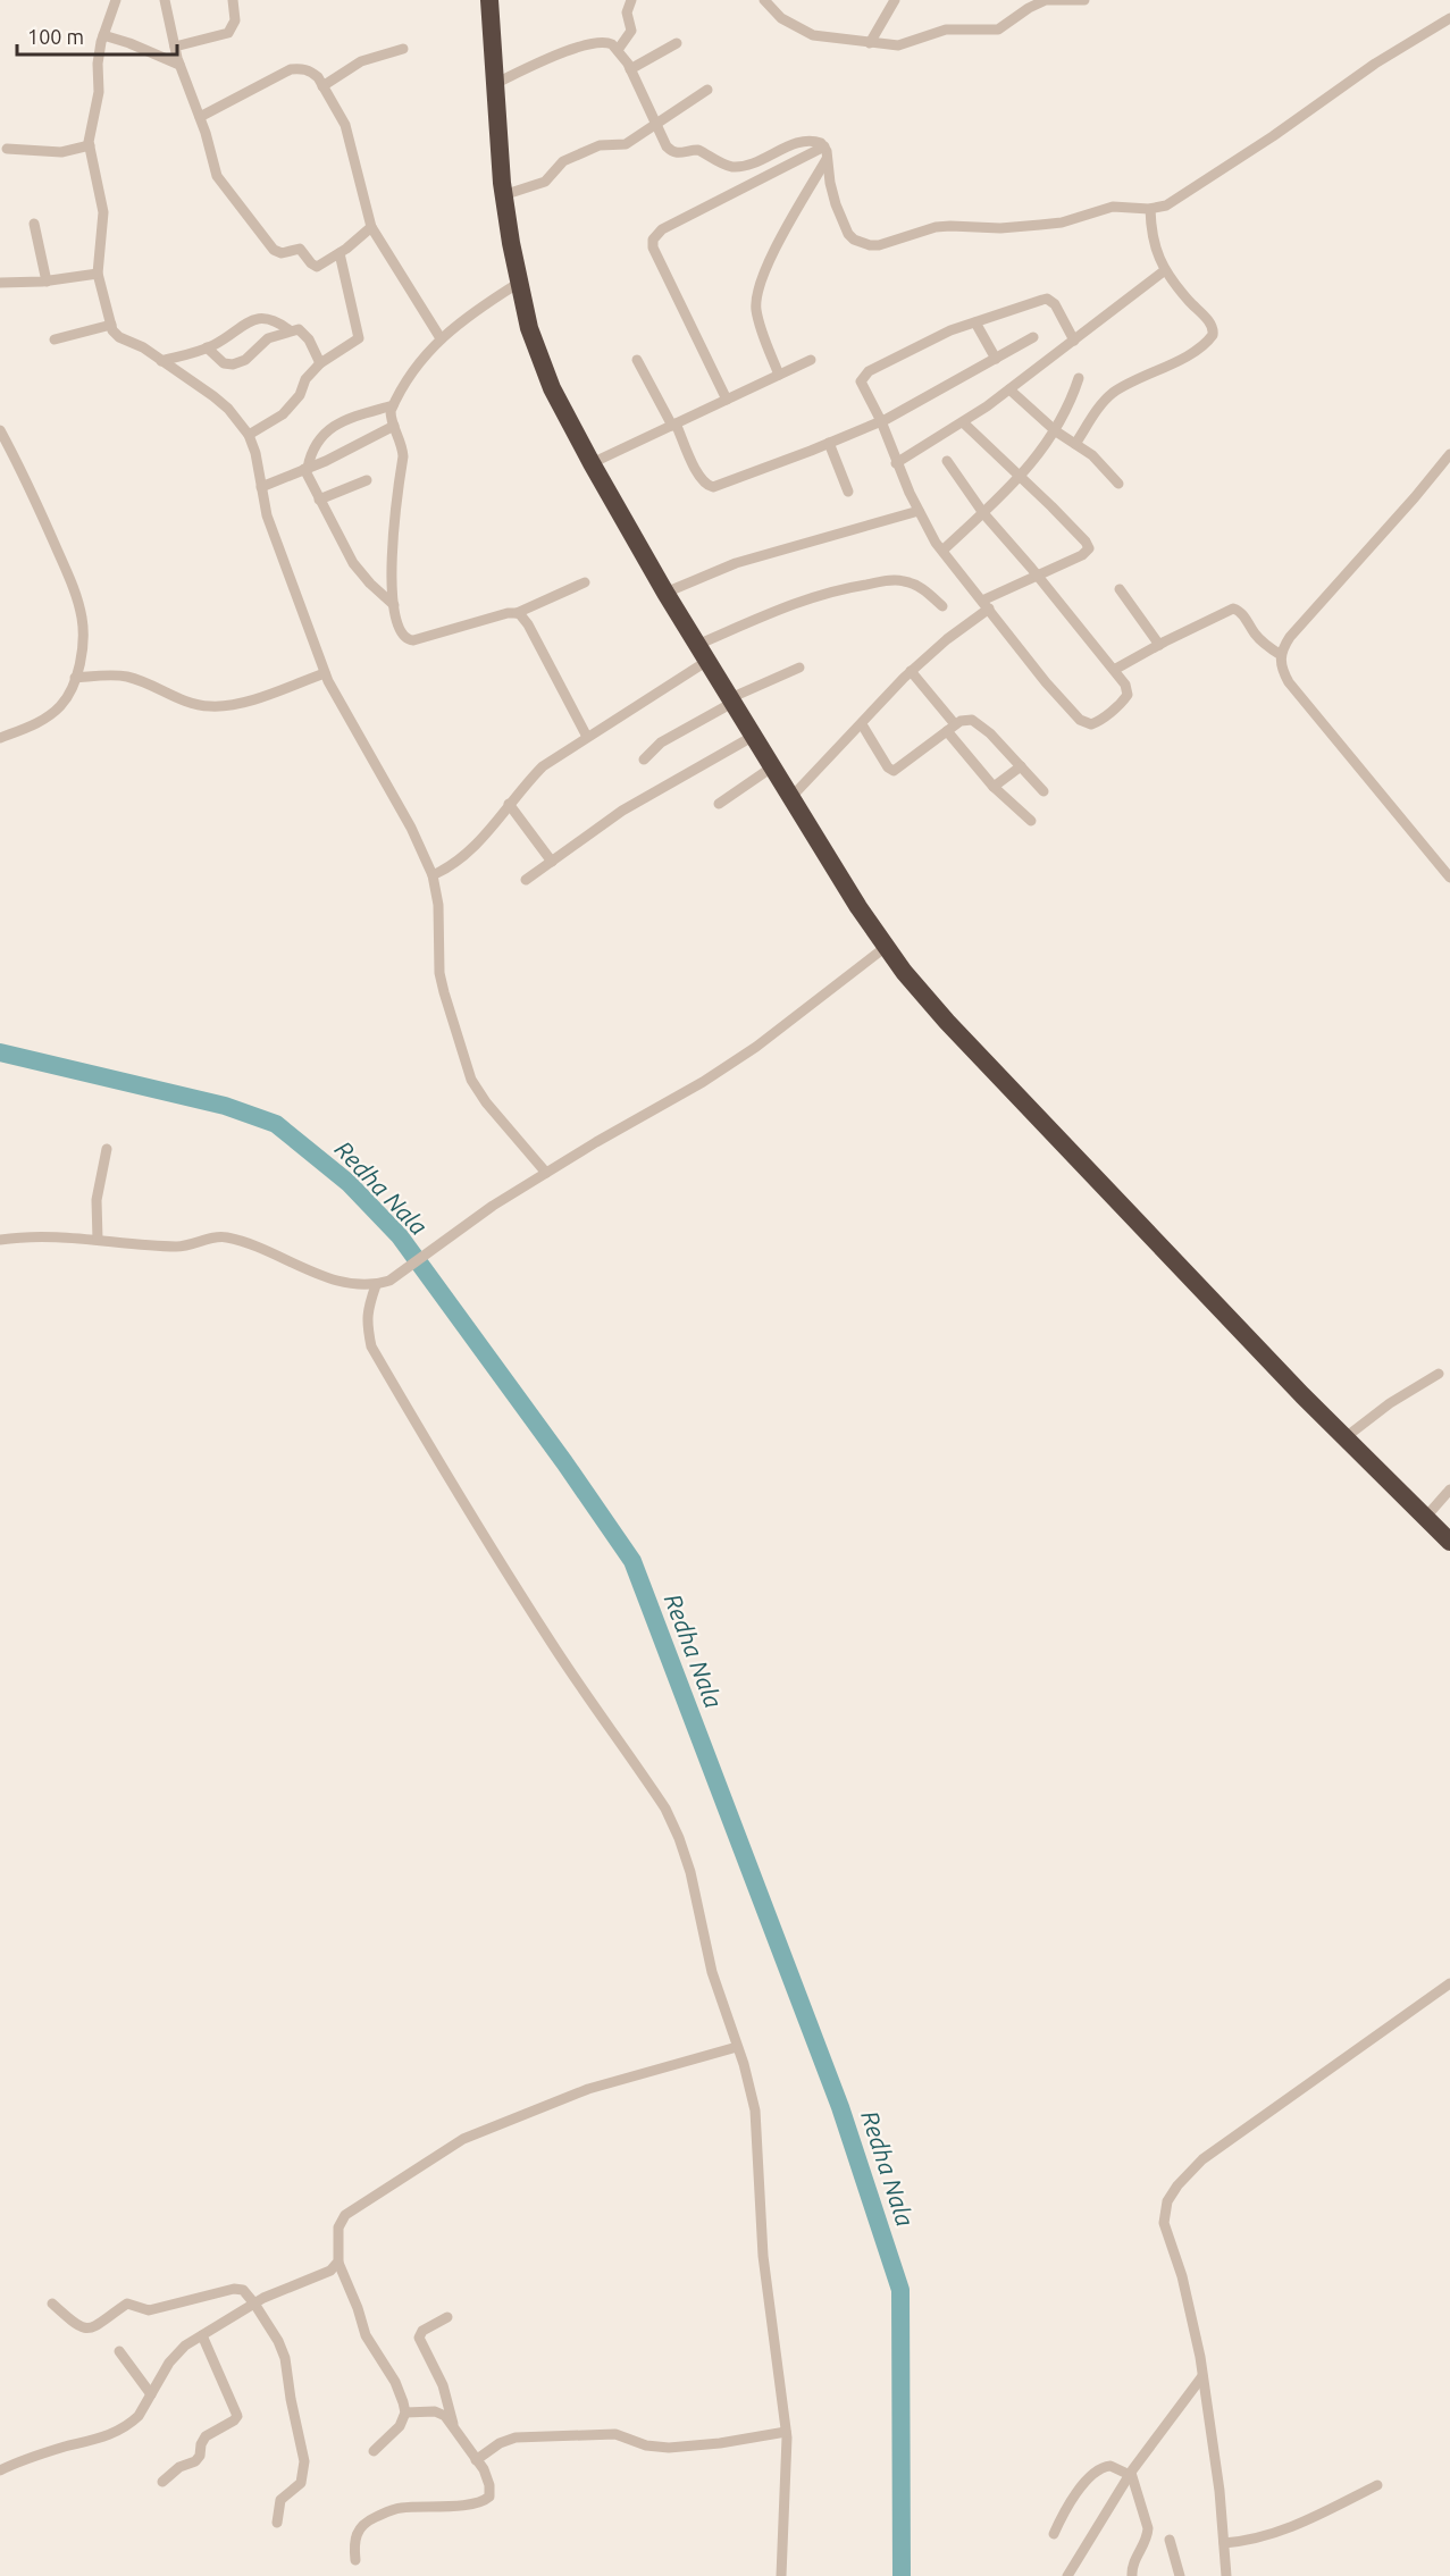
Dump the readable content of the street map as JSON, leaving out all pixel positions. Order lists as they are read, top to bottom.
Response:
{
  "water": ["Redha Nala"],
  "scale_bar": "100 m"
}
